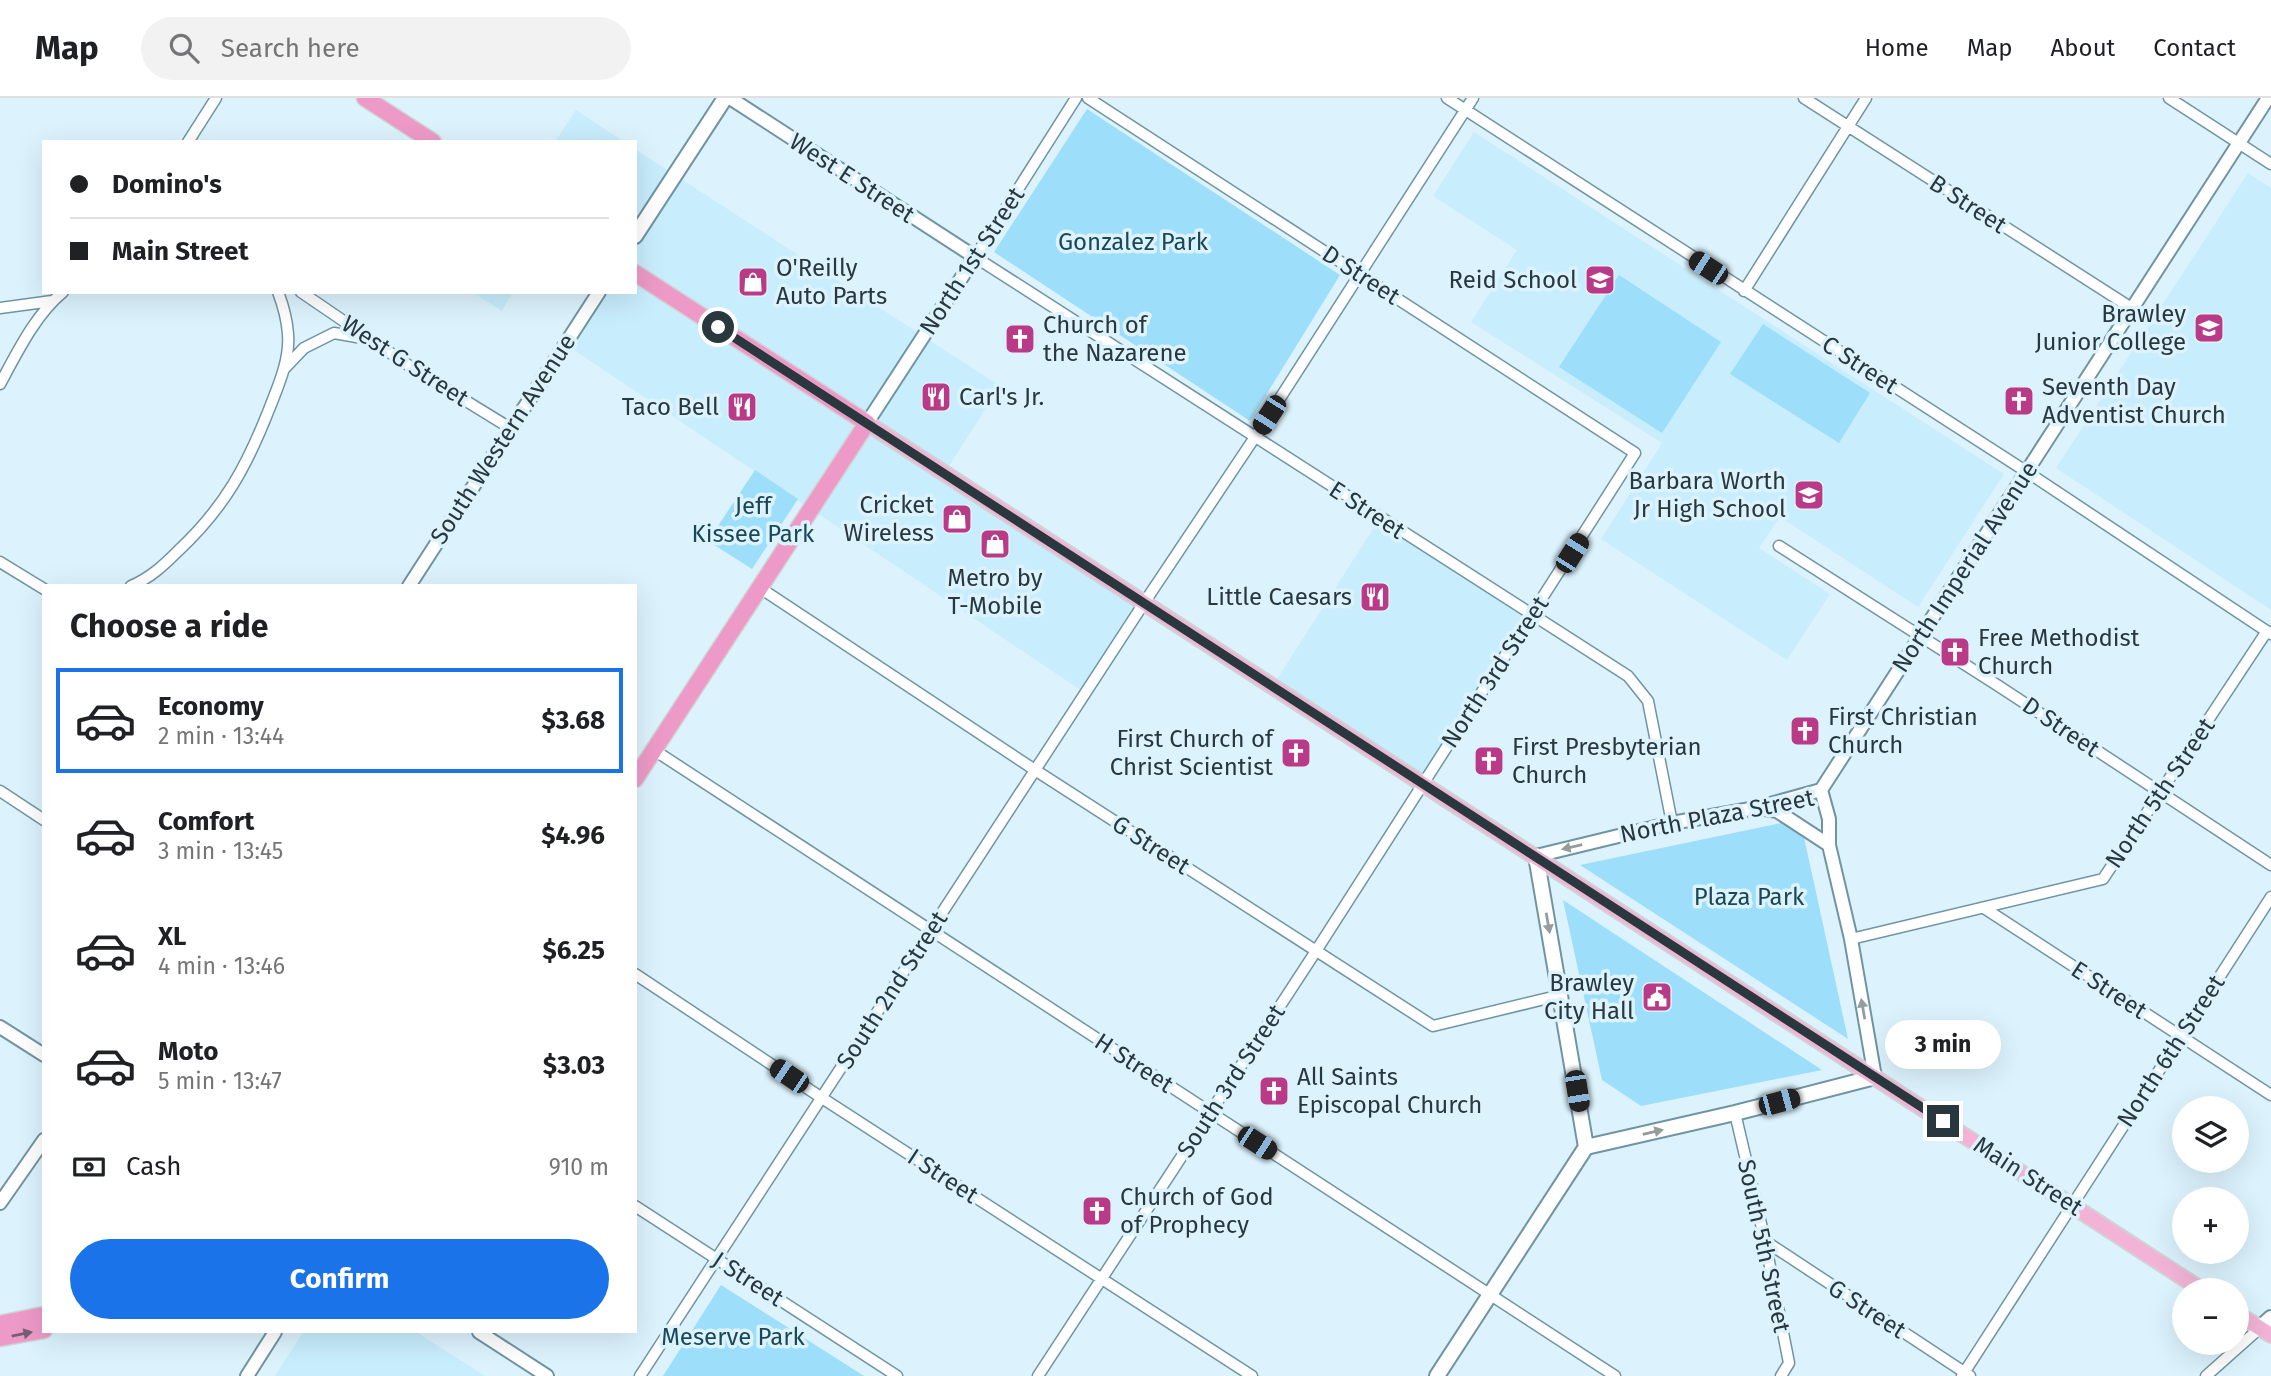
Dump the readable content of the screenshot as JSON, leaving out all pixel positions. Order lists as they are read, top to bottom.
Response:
{
  "streets": {
    "main road": ["Main Street"],
    "street": [
      "West E Street",
      "B Street",
      "North 1st Street",
      "D Street",
      "West G Street",
      "C Street",
      "South Western Avenue",
      "E Street",
      "North Imperial Avenue",
      "North 3rd Street",
      "North 5th Street",
      "North Plaza Street",
      "G Street",
      "South 2nd Street",
      "North 6th Street",
      "H Street",
      "South 3rd Street",
      "I Street",
      "South 5th Street",
      "J Street"
    ]
  },
  "crossings": [
    ["West E Street", "North 1st Street"],
    ["West E Street", "E Street"],
    ["B Street", "North Imperial Avenue"],
    ["North 1st Street", "E Street"],
    ["North 1st Street", "Main Street"],
    ["D Street", "North Imperial Avenue"],
    ["D Street", "North 3rd Street"],
    ["D Street", "North 5th Street"],
    ["D Street", "South 2nd Street"],
    ["West G Street", "South Western Avenue"],
    ["C Street", "North Imperial Avenue"],
    ["C Street", "North 5th Street"],
    ["C Street", "South 2nd Street"],
    ["E Street", "North 3rd Street"],
    ["E Street", "North 5th Street"],
    ["E Street", "North Plaza Street"],
    ["E Street", "South 2nd Street"],
    ["E Street", "North 6th Street"],
    ["North Imperial Avenue", "North Plaza Street"],
    ["North 3rd Street", "South 3rd Street"],
    ["North 3rd Street", "Main Street"],
    ["North 5th Street", "North Plaza Street"],
    ["North Plaza Street", "Main Street"],
    ["G Street", "South 2nd Street"],
    ["G Street", "North 6th Street"],
    ["G Street", "South 3rd Street"],
    ["G Street", "South 5th Street"],
    ["South 2nd Street", "H Street"],
    ["South 2nd Street", "I Street"],
    ["South 2nd Street", "Main Street"],
    ["South 2nd Street", "J Street"],
    ["North 6th Street", "Main Street"],
    ["H Street", "South 3rd Street"],
    ["South 3rd Street", "I Street"],
    ["South 3rd Street", "Main Street"]
  ],
  "parks": [
    "Gonzalez Park",
    "Jeff Kissee Park",
    "Plaza Park",
    "Meserve Park"
  ],
  "places": {
    "school or university": ["Reid School", "Brawley Junior College", "Barbara Worth Jr High School"],
    "shop": ["O'Reilly Auto Parts", "Cricket Wireless", "Metro by T-Mobile"],
    "church": [
      "Church of the Nazarene",
      "Seventh Day Adventist Church",
      "Free Methodist Church",
      "First Christian Church",
      "First Church of Christ Scientist",
      "First Presbyterian Church",
      "All Saints Episcopal Church",
      "Church of God of Prophecy"
    ],
    "restaurant": ["Carl's Jr.", "Taco Bell", "Little Caesars"],
    "public building": ["Brawley City Hall"]
  },
  "page": {
    "header": "Map",
    "search": "Search here",
    "nav": [
      "Home",
      "Map",
      "About",
      "Contact"
    ],
    "banner": ["Domino's", "Main Street"],
    "heading": "Choose a ride",
    "list": [
      {
        "name": "Economy",
        "note": "2 min · 13:44",
        "value": "$3.68"
      },
      {
        "name": "Comfort",
        "note": "3 min · 13:45",
        "value": "$4.96"
      },
      {
        "name": "XL",
        "note": "4 min · 13:46",
        "value": "$6.25"
      },
      {
        "name": "Moto",
        "note": "5 min · 13:47",
        "value": "$3.03"
      }
    ],
    "bubble": "3 min",
    "map_buttons": ["+", "−"],
    "pay": ["Cash", "910 m"],
    "buttons": "Confirm"
  }
}
